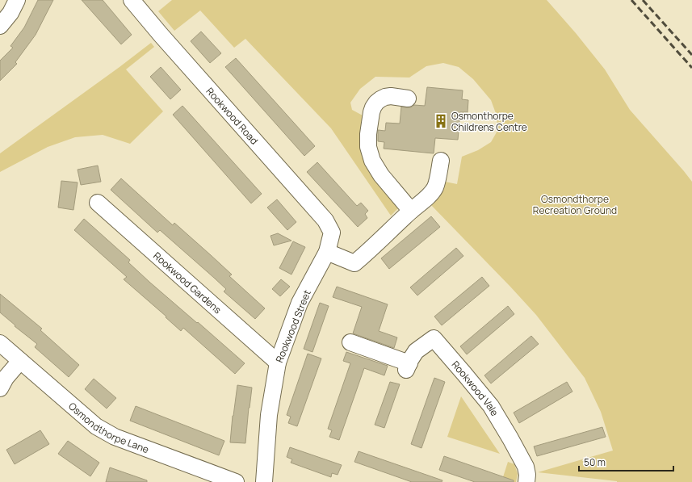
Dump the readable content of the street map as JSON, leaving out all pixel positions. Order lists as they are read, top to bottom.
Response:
{
  "streets": {
    "street": [
      "Rookwood Road",
      "Rookwood Gardens",
      "Rookwood Street",
      "Rookwood Vale",
      "Osmondthorpe Lane"
    ]
  },
  "crossings": [
    ["Rookwood Road", "Rookwood Street"],
    ["Rookwood Gardens", "Rookwood Street"]
  ],
  "parks": ["Osmondthorpe Recreation Ground"],
  "places": {
    "building": ["Osmonthorpe Childrens Centre"]
  },
  "scale_bar": "50 m"
}
